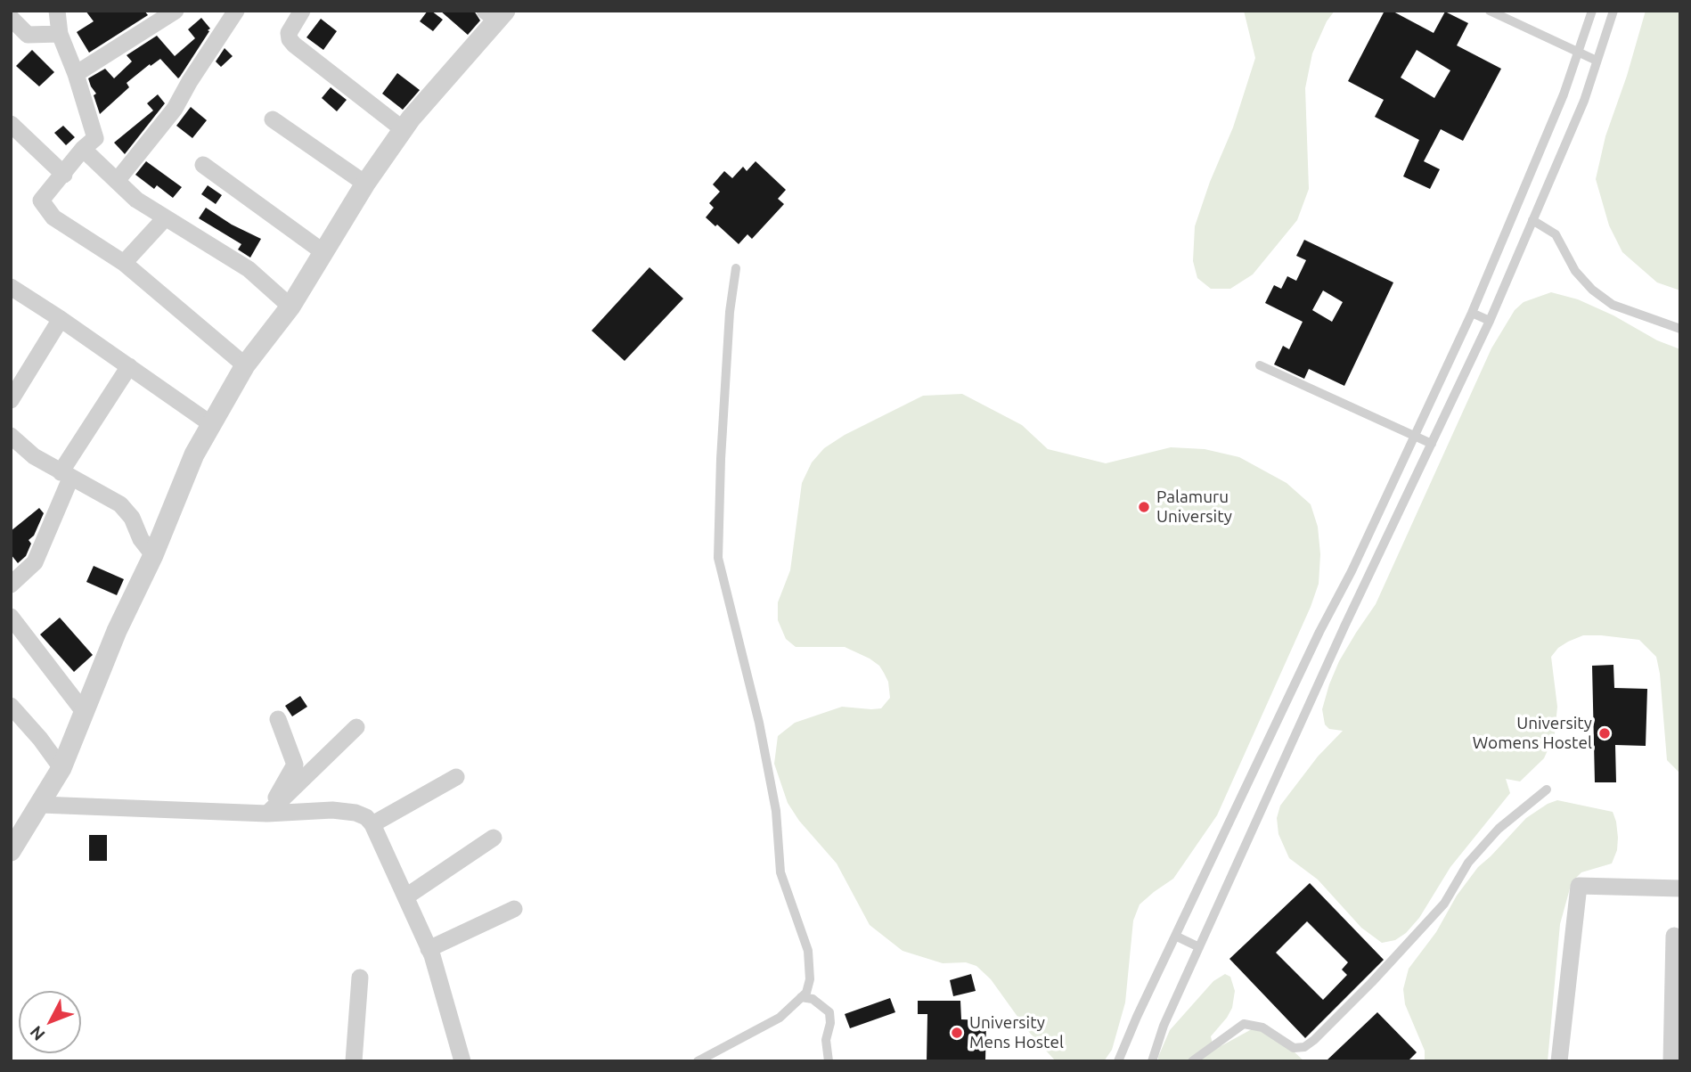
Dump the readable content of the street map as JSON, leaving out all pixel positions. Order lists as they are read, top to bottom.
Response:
{
  "places": ["Palamuru University", "University Womens Hostel", "University Mens Hostel"],
  "north": "bottom left"
}
